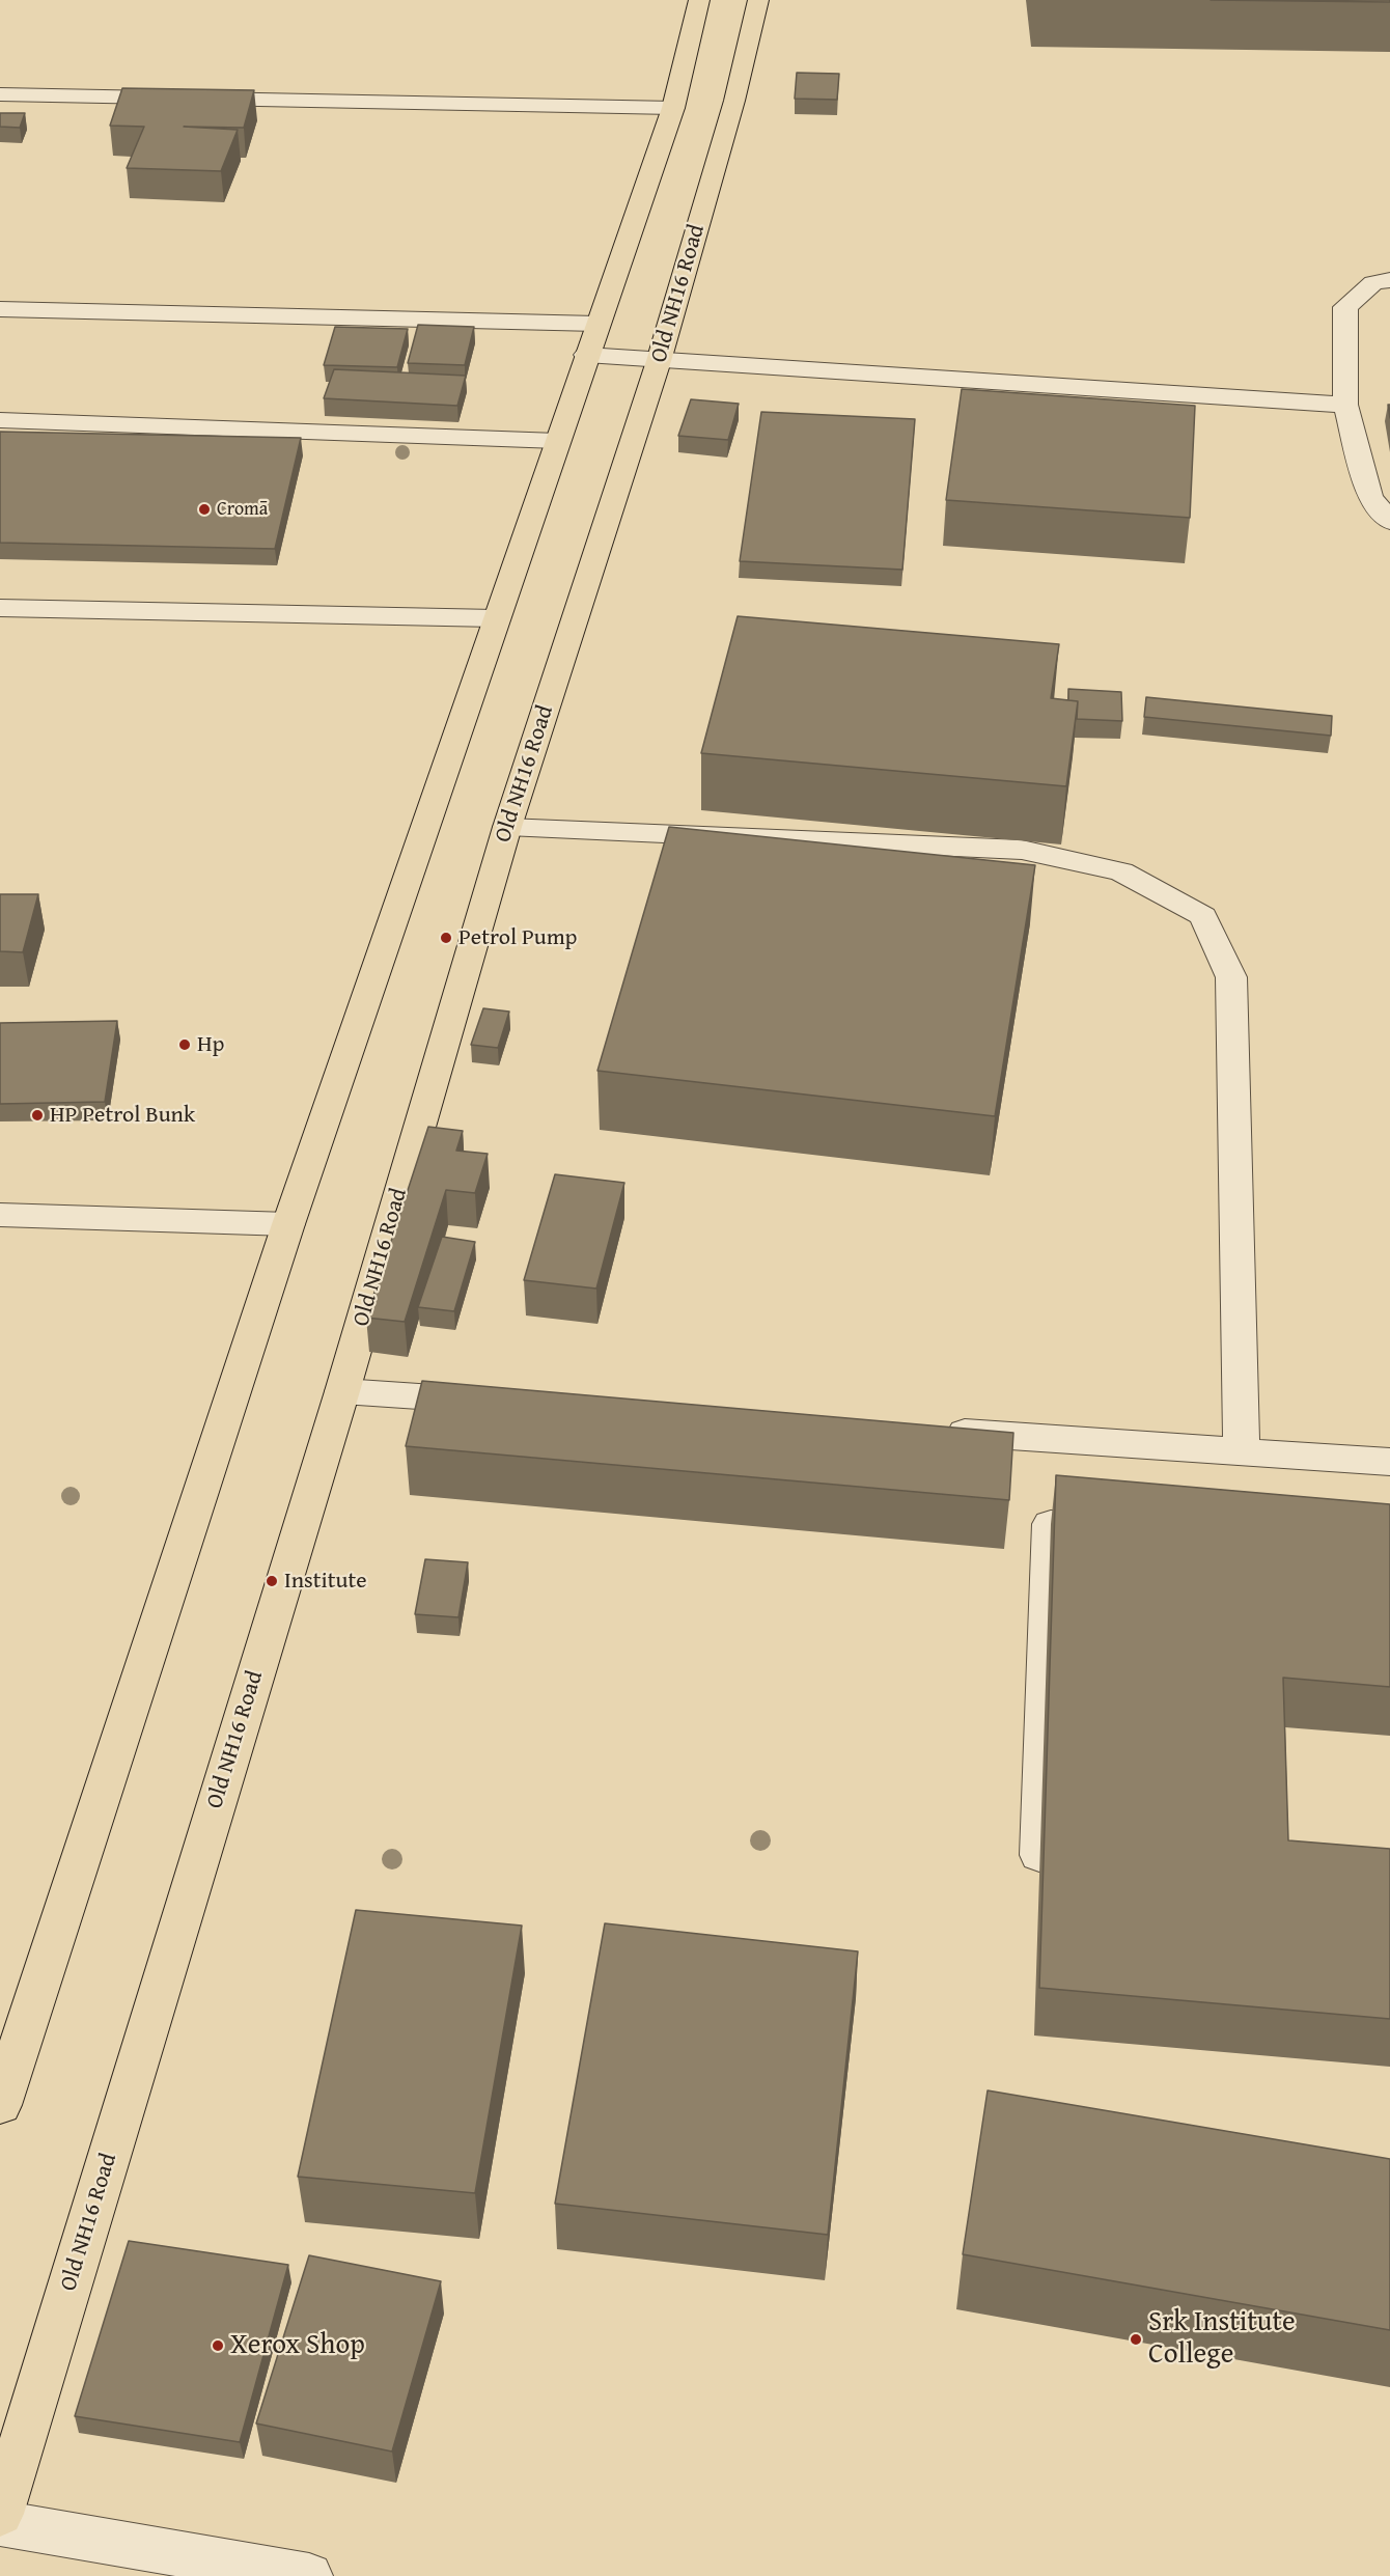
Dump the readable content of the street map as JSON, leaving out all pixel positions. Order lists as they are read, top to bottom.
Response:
{
  "streets": {
    "main road": ["Old NH16 Road"]
  },
  "places": [
    "Cromā",
    "Petrol Pump",
    "Hp",
    "HP Petrol Bunk",
    "Institute",
    "Srk Institute College",
    "Xerox Shop"
  ]
}
